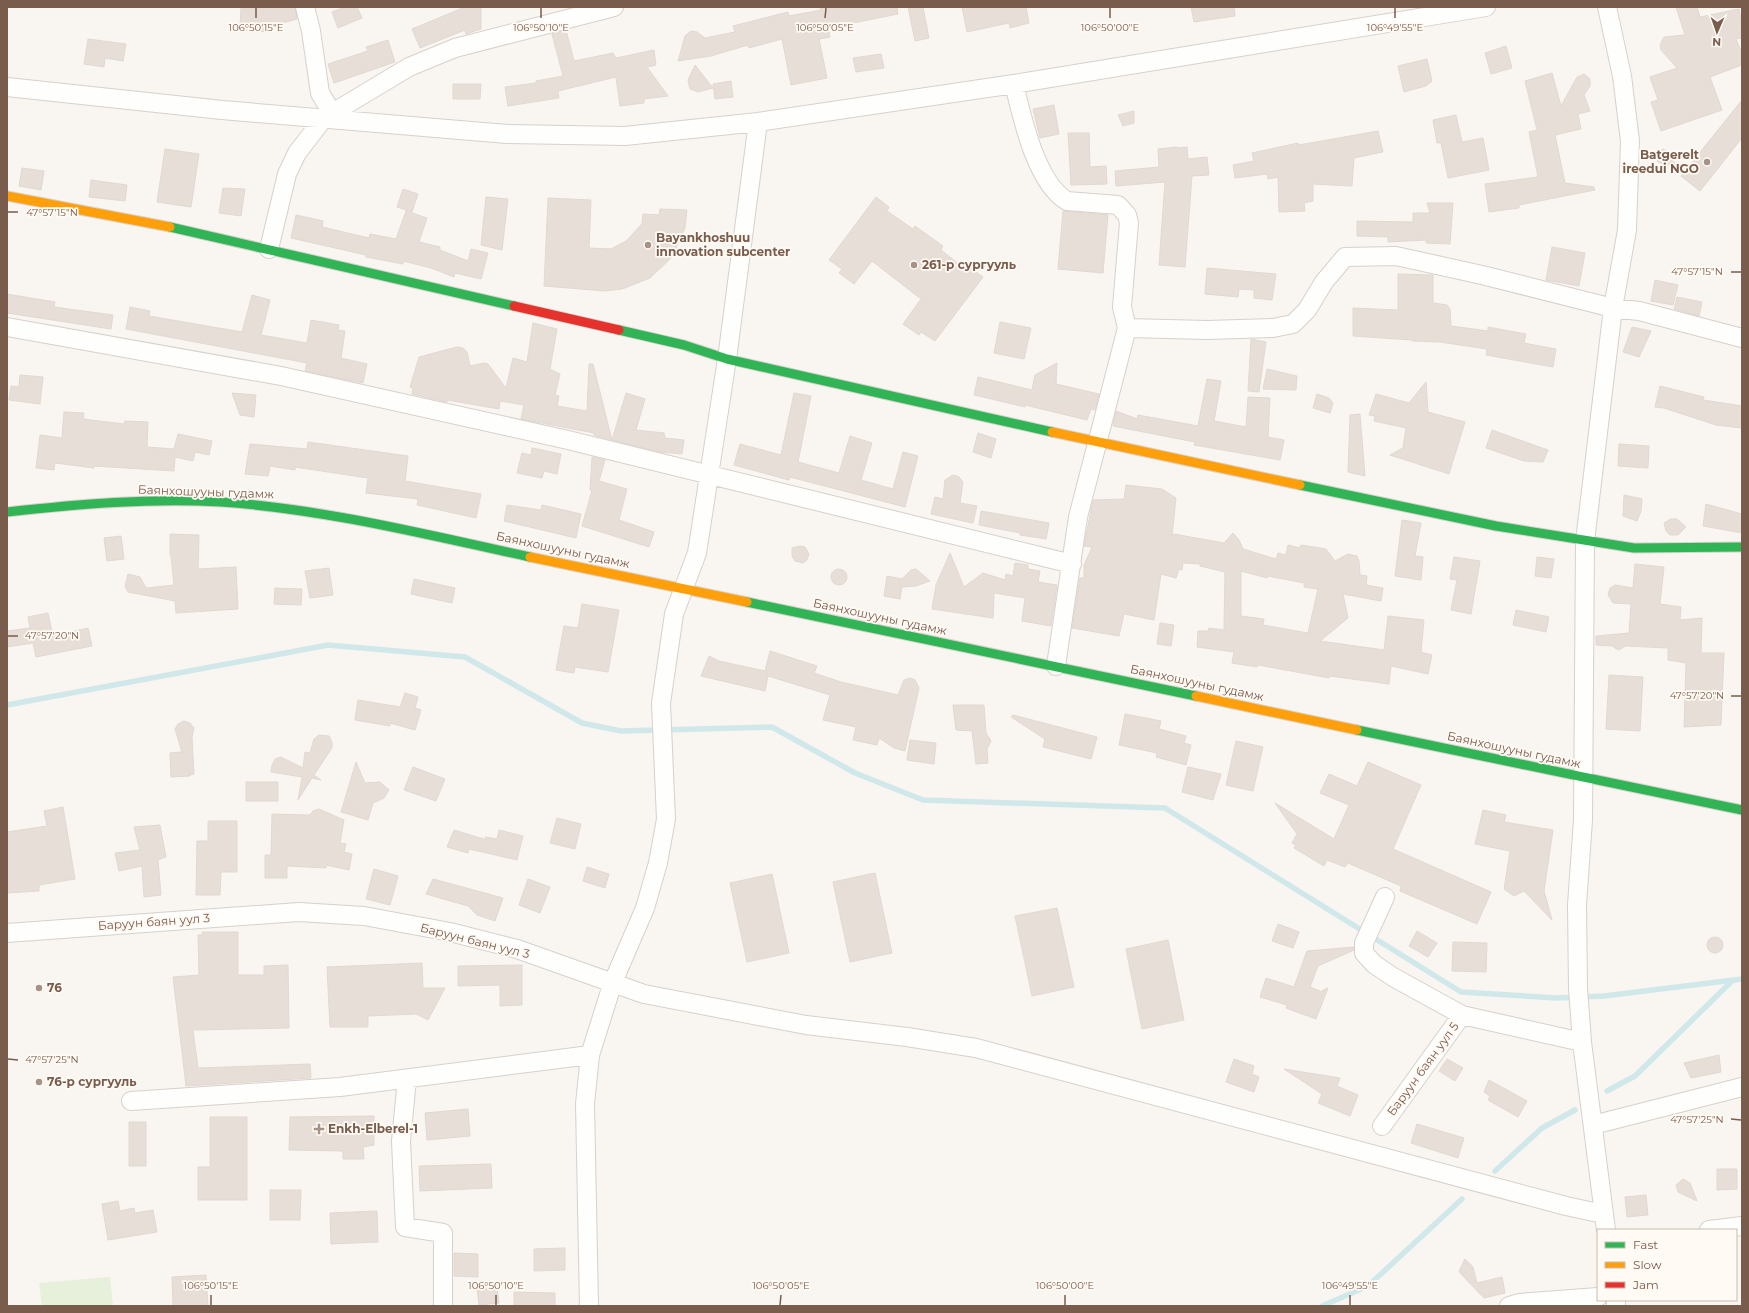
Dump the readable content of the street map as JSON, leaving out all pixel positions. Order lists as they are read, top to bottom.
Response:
{
  "streets": {
    "street": ["Баянхошууны гудамж", "Баруун баян уул 3", "Баруун баян уул 5"]
  },
  "places": {
    "other": [
      "Batgerelt ireedui NGO",
      "Bayankhoshuu innovation subcenter",
      "261-р сургууль",
      "76",
      "76-р сургууль"
    ],
    "health": ["Enkh-Elberel-1"]
  },
  "legend": ["Fast", "Slow", "Jam"],
  "north": "bottom",
  "coordinates": [
    "106°50'15\"E",
    "106°50'10\"E",
    "106°50'05\"E",
    "106°50'00\"E",
    "106°49'55\"E",
    "47°57'15\"N",
    "47°57'20\"N",
    "47°57'25\"N"
  ]
}
